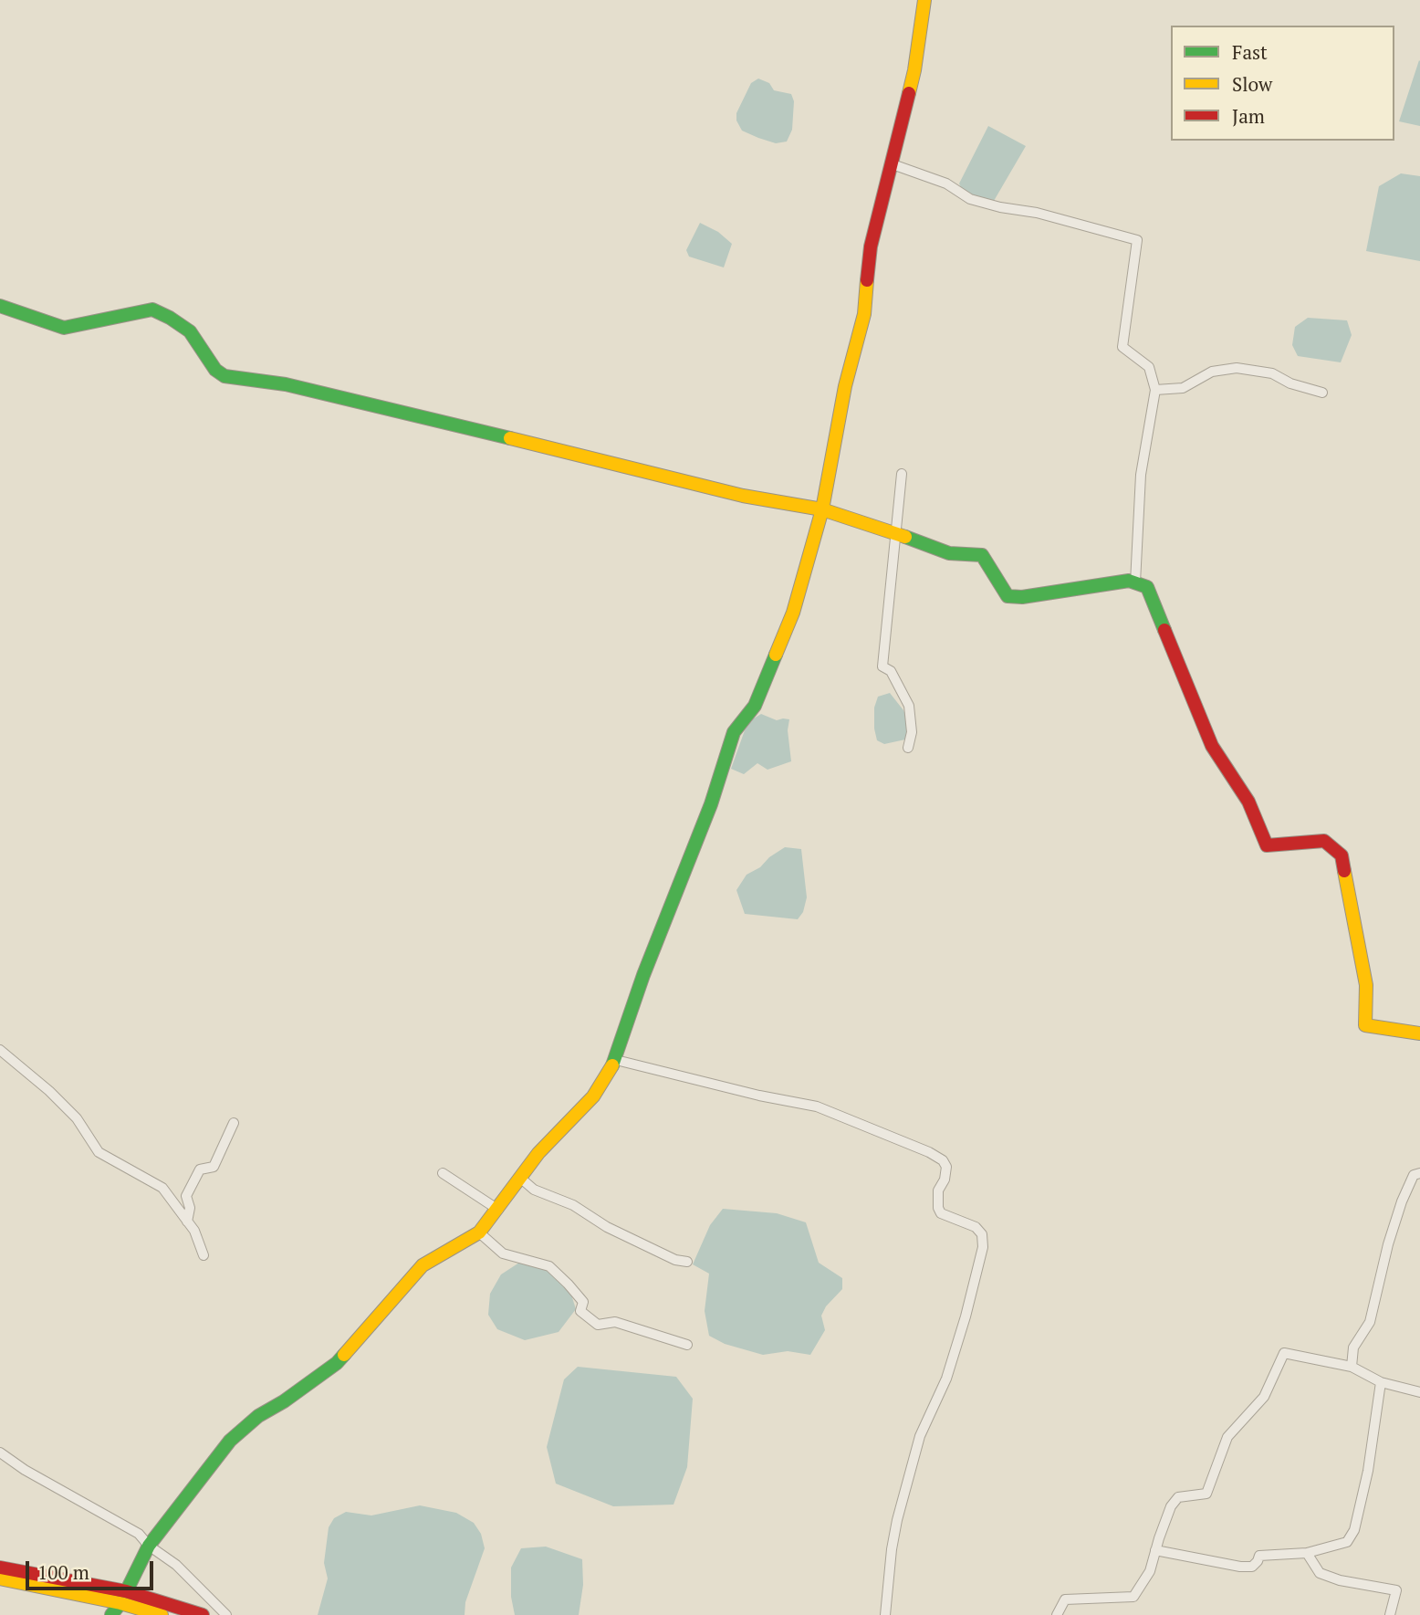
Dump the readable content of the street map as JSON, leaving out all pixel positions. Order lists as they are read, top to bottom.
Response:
{
  "legend": ["Fast", "Slow", "Jam"],
  "scale_bar": "100 m"
}
